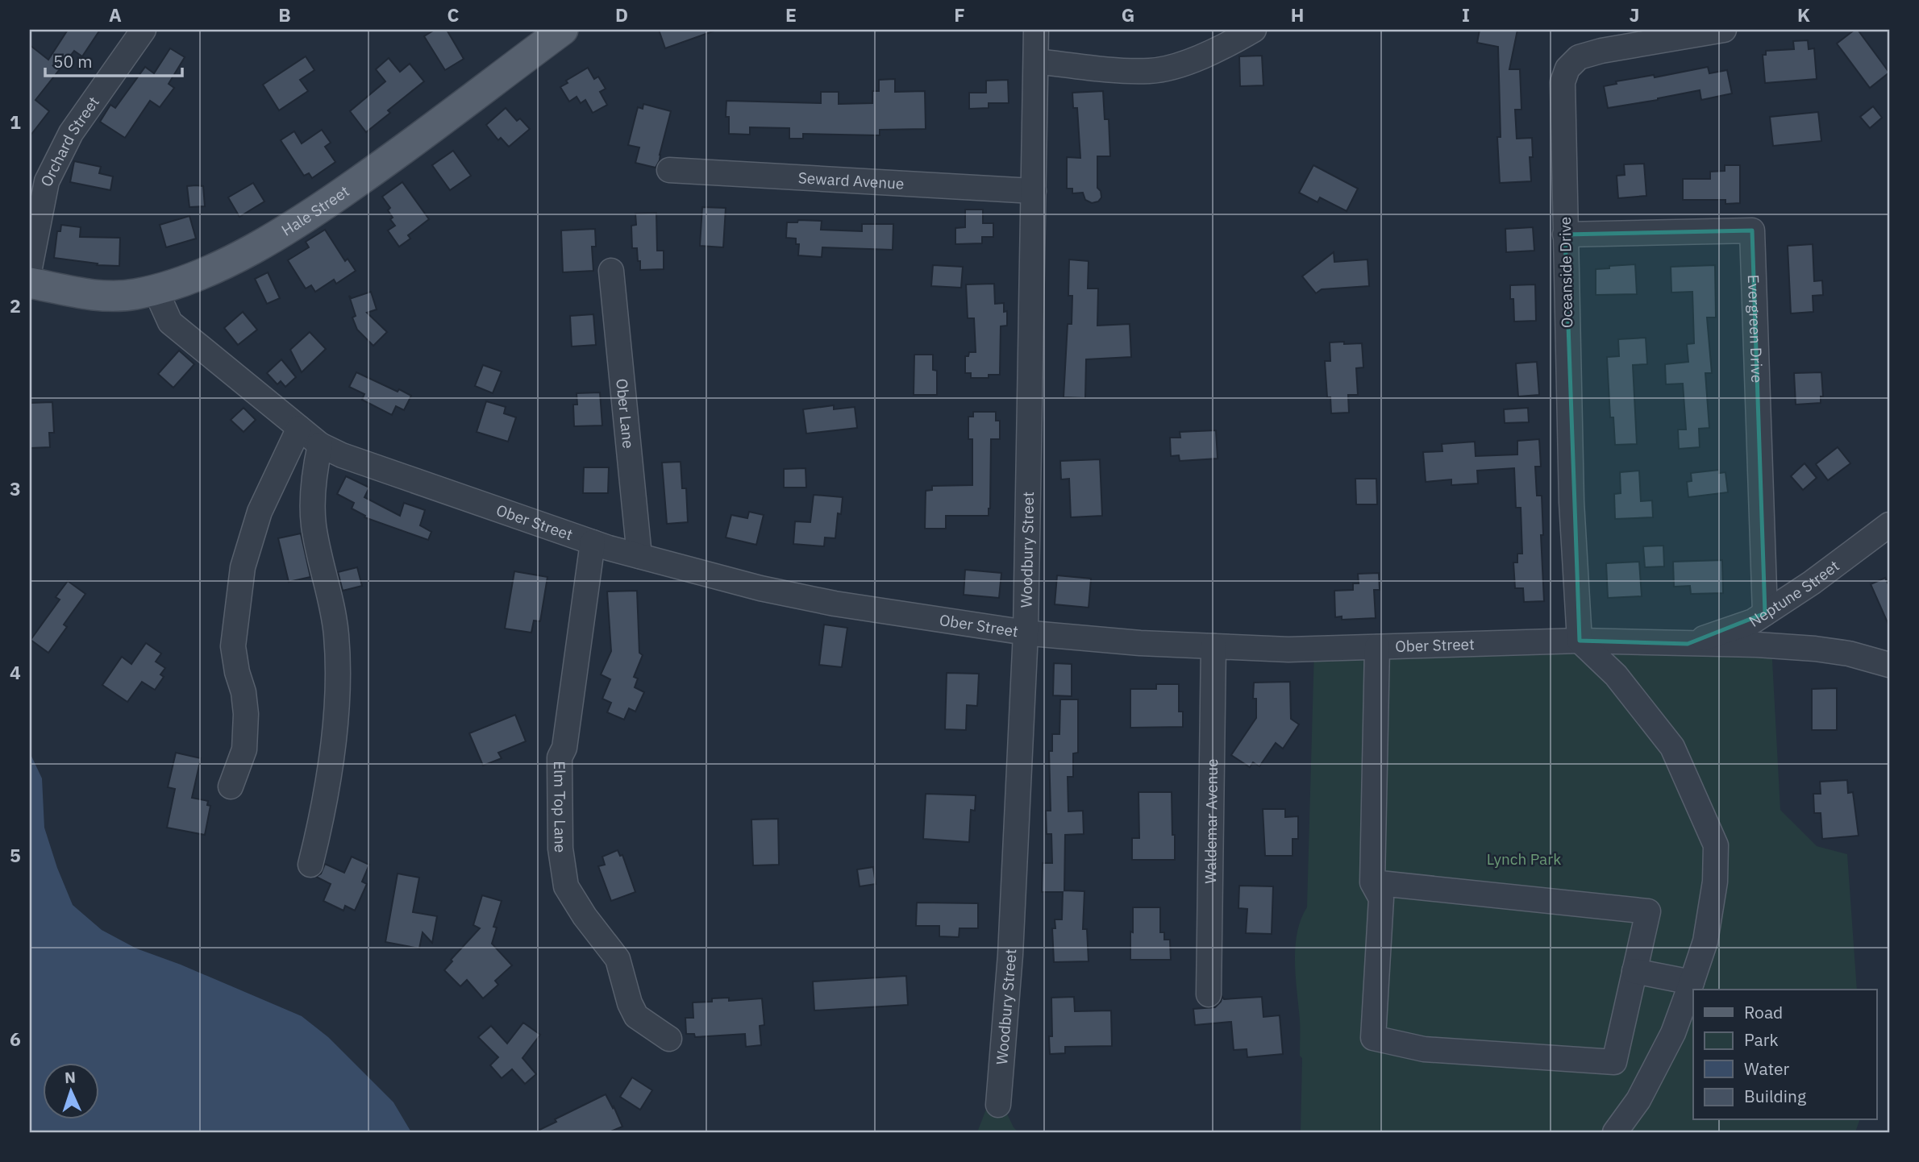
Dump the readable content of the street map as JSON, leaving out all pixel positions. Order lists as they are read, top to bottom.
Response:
{
  "streets": {
    "main road": ["Hale Street"],
    "street": [
      "Orchard Street",
      "Seward Avenue",
      "Oceanside Drive",
      "Evergreen Drive",
      "Ober Lane",
      "Ober Street",
      "Woodbury Street",
      "Neptune Street",
      "Elm Top Lane",
      "Waldemar Avenue"
    ]
  },
  "crossings": [
    ["Seward Avenue", "Woodbury Street"],
    ["Hale Street", "Ober Street"],
    ["Oceanside Drive", "Evergreen Drive"],
    ["Oceanside Drive", "Ober Street"],
    ["Evergreen Drive", "Neptune Street"],
    ["Ober Lane", "Ober Street"],
    ["Ober Street", "Woodbury Street"],
    ["Ober Street", "Neptune Street"],
    ["Ober Street", "Elm Top Lane"],
    ["Ober Street", "Waldemar Avenue"]
  ],
  "parks": ["Lynch Park"],
  "legend": [
    "Road",
    "Park",
    "Water",
    "Building"
  ],
  "scale_bar": "50 m",
  "north": "top",
  "grid": {
    "columns": [
      "A",
      "B",
      "C",
      "D",
      "E",
      "F",
      "G",
      "H",
      "I",
      "J",
      "K"
    ],
    "rows": [
      "1",
      "2",
      "3",
      "4",
      "5",
      "6"
    ]
  }
}
